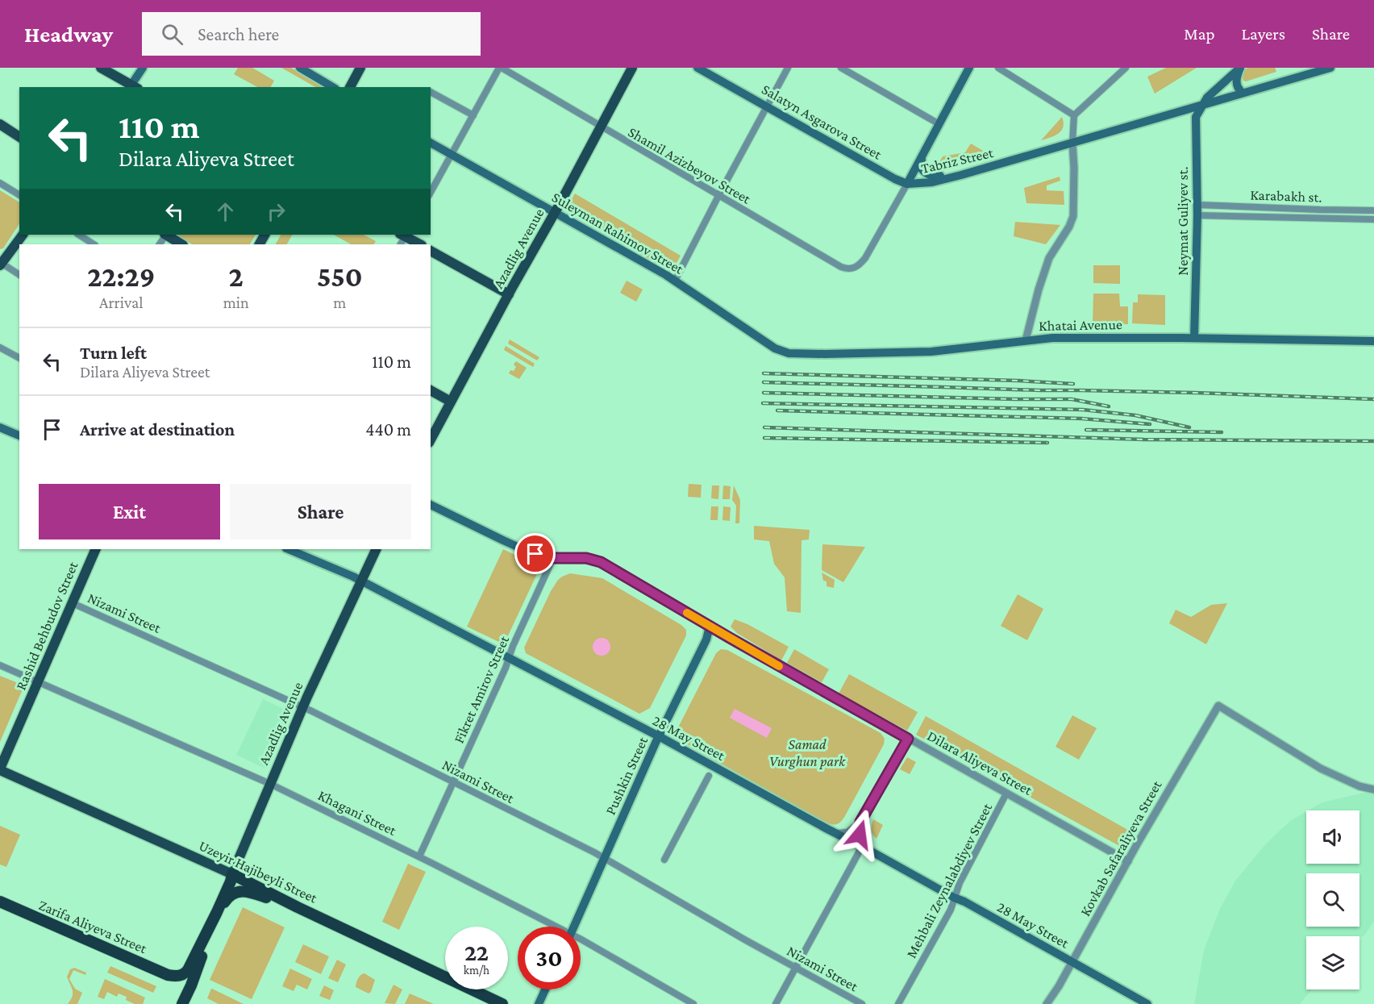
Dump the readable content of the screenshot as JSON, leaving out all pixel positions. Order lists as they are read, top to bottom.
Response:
{
  "streets": {
    "highway": ["Azadlig Avenue", "Uzeyir Hajibeyli Street", "Zarifa Aliyeva Street"],
    "main road": [
      "Salatyn Asgarova Street",
      "Tabriz Street",
      "Neymat Guliyev st.",
      "Suleyman Rahimov Street",
      "Khatai Avenue",
      "Rashid Behbudov Street",
      "28 May Street",
      "Dilara Aliyeva Street",
      "Pushkin Street"
    ],
    "street": [
      "Shamil Azizbeyov Street",
      "Karabakh st.",
      "Nizami Street",
      "Fikret Amirov Street",
      "Khagani Street",
      "Kovkab Safaraliyeva Street",
      "Mehbali Zeynalabdiyev Street"
    ]
  },
  "crossings": [
    ["Salatyn Asgarova Street", "Tabriz Street"],
    ["Salatyn Asgarova Street", "Shamil Azizbeyov Street"],
    ["Tabriz Street", "Shamil Azizbeyov Street"],
    ["Tabriz Street", "Neymat Guliyev st."],
    ["Shamil Azizbeyov Street", "Azadlig Avenue"],
    ["Karabakh st.", "Neymat Guliyev st."],
    ["Neymat Guliyev st.", "Khatai Avenue"],
    ["Suleyman Rahimov Street", "Azadlig Avenue"],
    ["Suleyman Rahimov Street", "Khatai Avenue"],
    ["Azadlig Avenue", "Nizami Street"],
    ["Azadlig Avenue", "28 May Street"],
    ["Azadlig Avenue", "Khagani Street"],
    ["Azadlig Avenue", "Uzeyir Hajibeyli Street"],
    ["Azadlig Avenue", "Zarifa Aliyeva Street"],
    ["Nizami Street", "Rashid Behbudov Street"],
    ["Nizami Street", "Fikret Amirov Street"],
    ["Nizami Street", "Pushkin Street"],
    ["Rashid Behbudov Street", "Khagani Street"],
    ["Rashid Behbudov Street", "Uzeyir Hajibeyli Street"],
    ["Fikret Amirov Street", "28 May Street"],
    ["Fikret Amirov Street", "Dilara Aliyeva Street"],
    ["Fikret Amirov Street", "Khagani Street"],
    ["28 May Street", "Pushkin Street"],
    ["28 May Street", "Kovkab Safaraliyeva Street"],
    ["28 May Street", "Mehbali Zeynalabdiyev Street"],
    ["Dilara Aliyeva Street", "Pushkin Street"],
    ["Dilara Aliyeva Street", "Kovkab Safaraliyeva Street"],
    ["Dilara Aliyeva Street", "Mehbali Zeynalabdiyev Street"]
  ],
  "parks": ["Samad Vurghun park"],
  "page": {
    "header": "Headway",
    "search": "Search here",
    "nav": ["Map", "Layers", "Share"],
    "turn": ["110 m", "Dilara Aliyeva Street"],
    "eta": [
      "22:29",
      "Arrival",
      "2",
      "min",
      "550",
      "m"
    ],
    "list": [
      {
        "name": "Turn left",
        "note": "Dilara Aliyeva Street",
        "value": "110 m"
      },
      {
        "name": "Arrive at destination",
        "value": "440 m"
      }
    ],
    "buttons": ["Exit", "Share"],
    "speed": "22 km/h",
    "limit": "30"
  }
}
